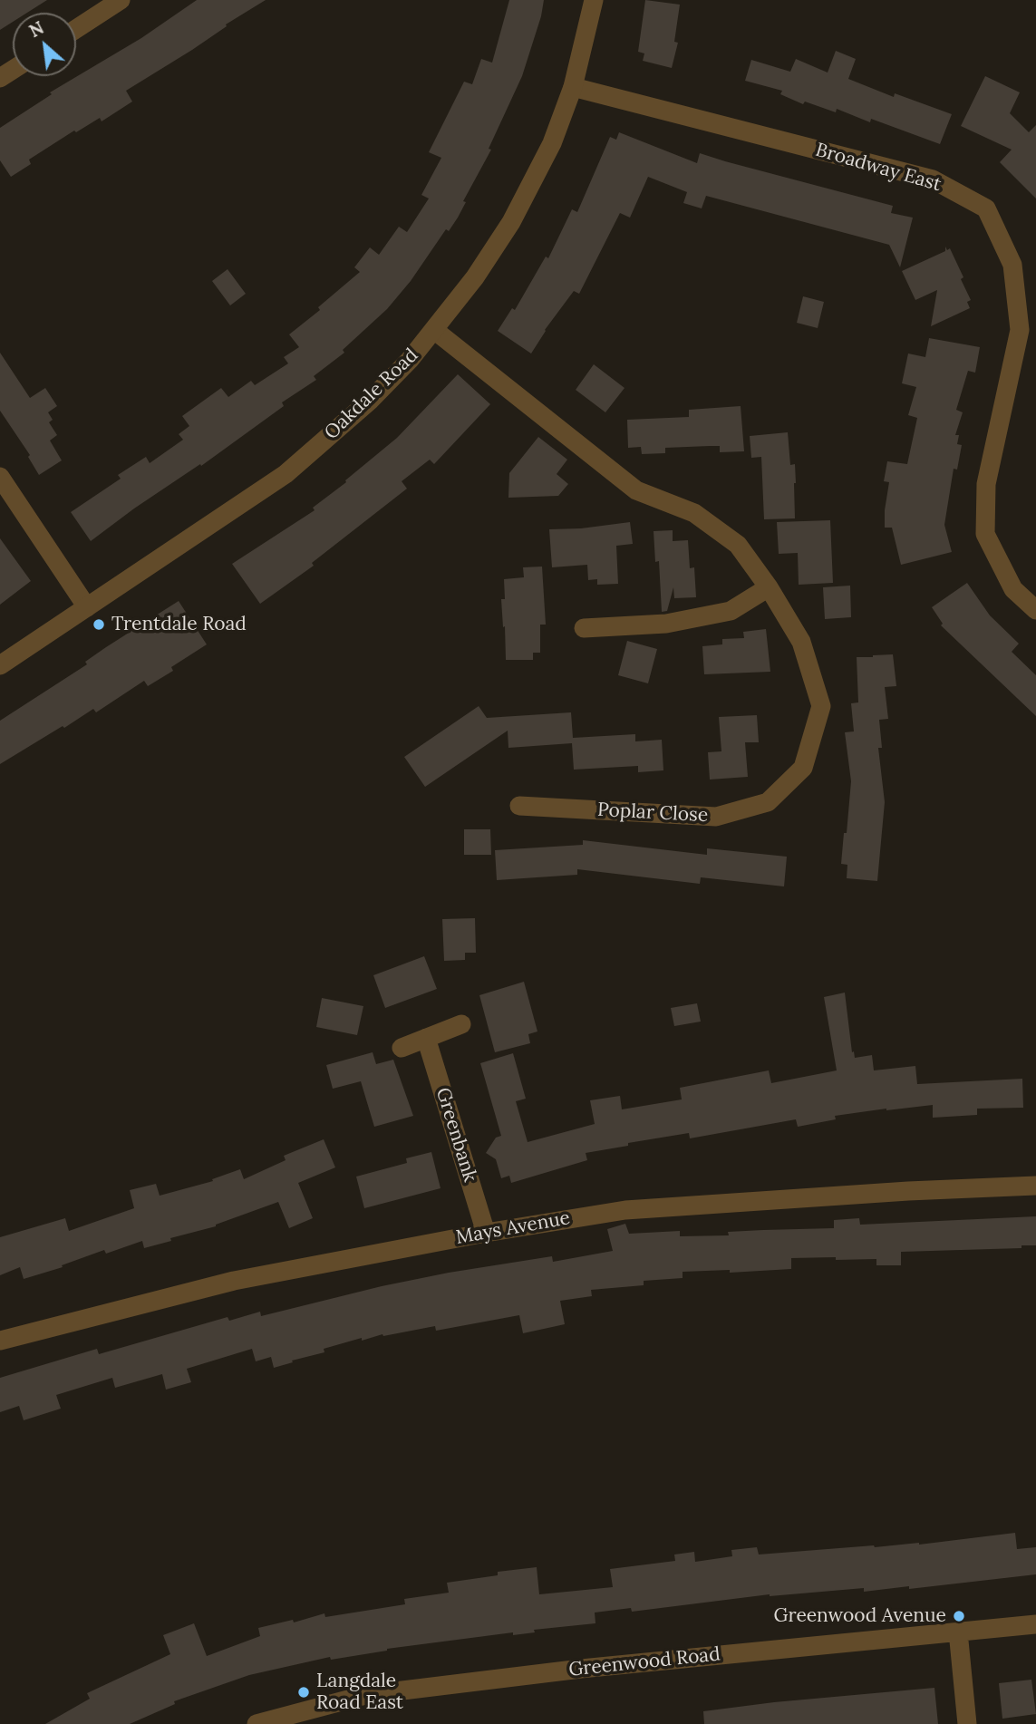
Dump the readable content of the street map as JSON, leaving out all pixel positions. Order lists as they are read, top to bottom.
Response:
{
  "streets": {
    "street": [
      "Broadway East",
      "Oakdale Road",
      "Poplar Close",
      "Greenbank",
      "Mays Avenue",
      "Greenwood Road"
    ]
  },
  "crossings": [
    ["Broadway East", "Oakdale Road"],
    ["Oakdale Road", "Poplar Close"],
    ["Greenbank", "Mays Avenue"]
  ],
  "places": ["Trentdale Road", "Greenwood Avenue", "Langdale Road East"],
  "north": "top left"
}
